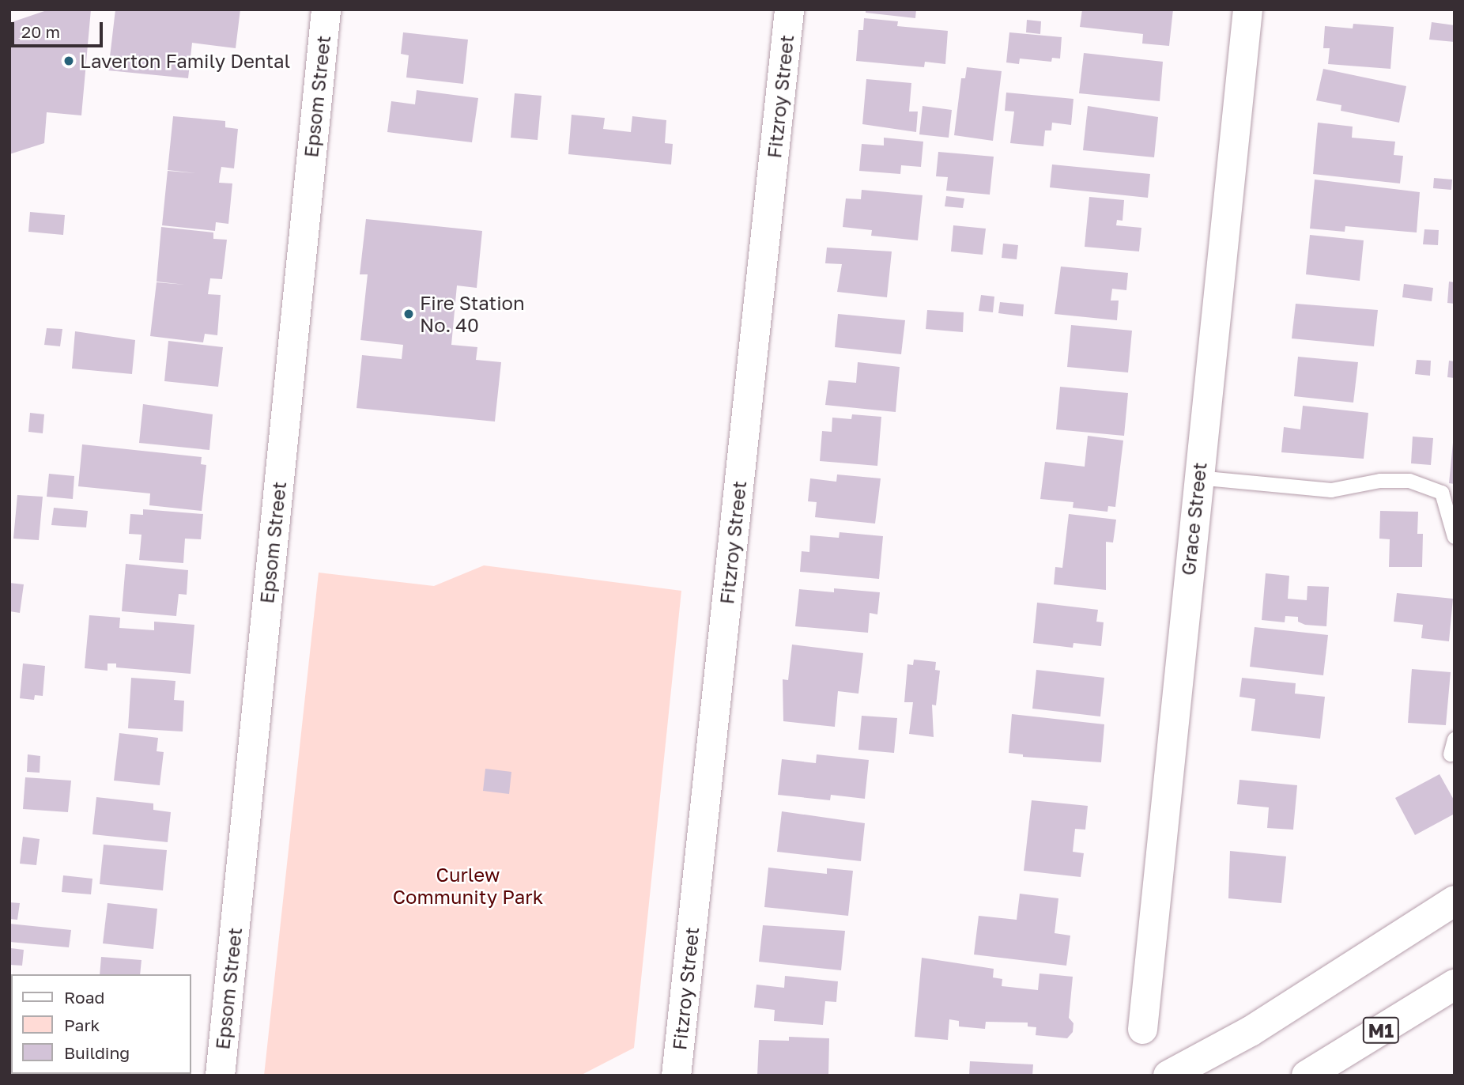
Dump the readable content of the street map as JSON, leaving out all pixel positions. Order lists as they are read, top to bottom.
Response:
{
  "streets": {
    "highway": ["M1"],
    "street": ["Epsom Street", "Fitzroy Street", "Grace Street"]
  },
  "parks": ["Curlew Community Park"],
  "places": ["Laverton Family Dental", "Fire Station No. 40"],
  "legend": ["Road", "Park", "Building"],
  "scale_bar": "20 m"
}
